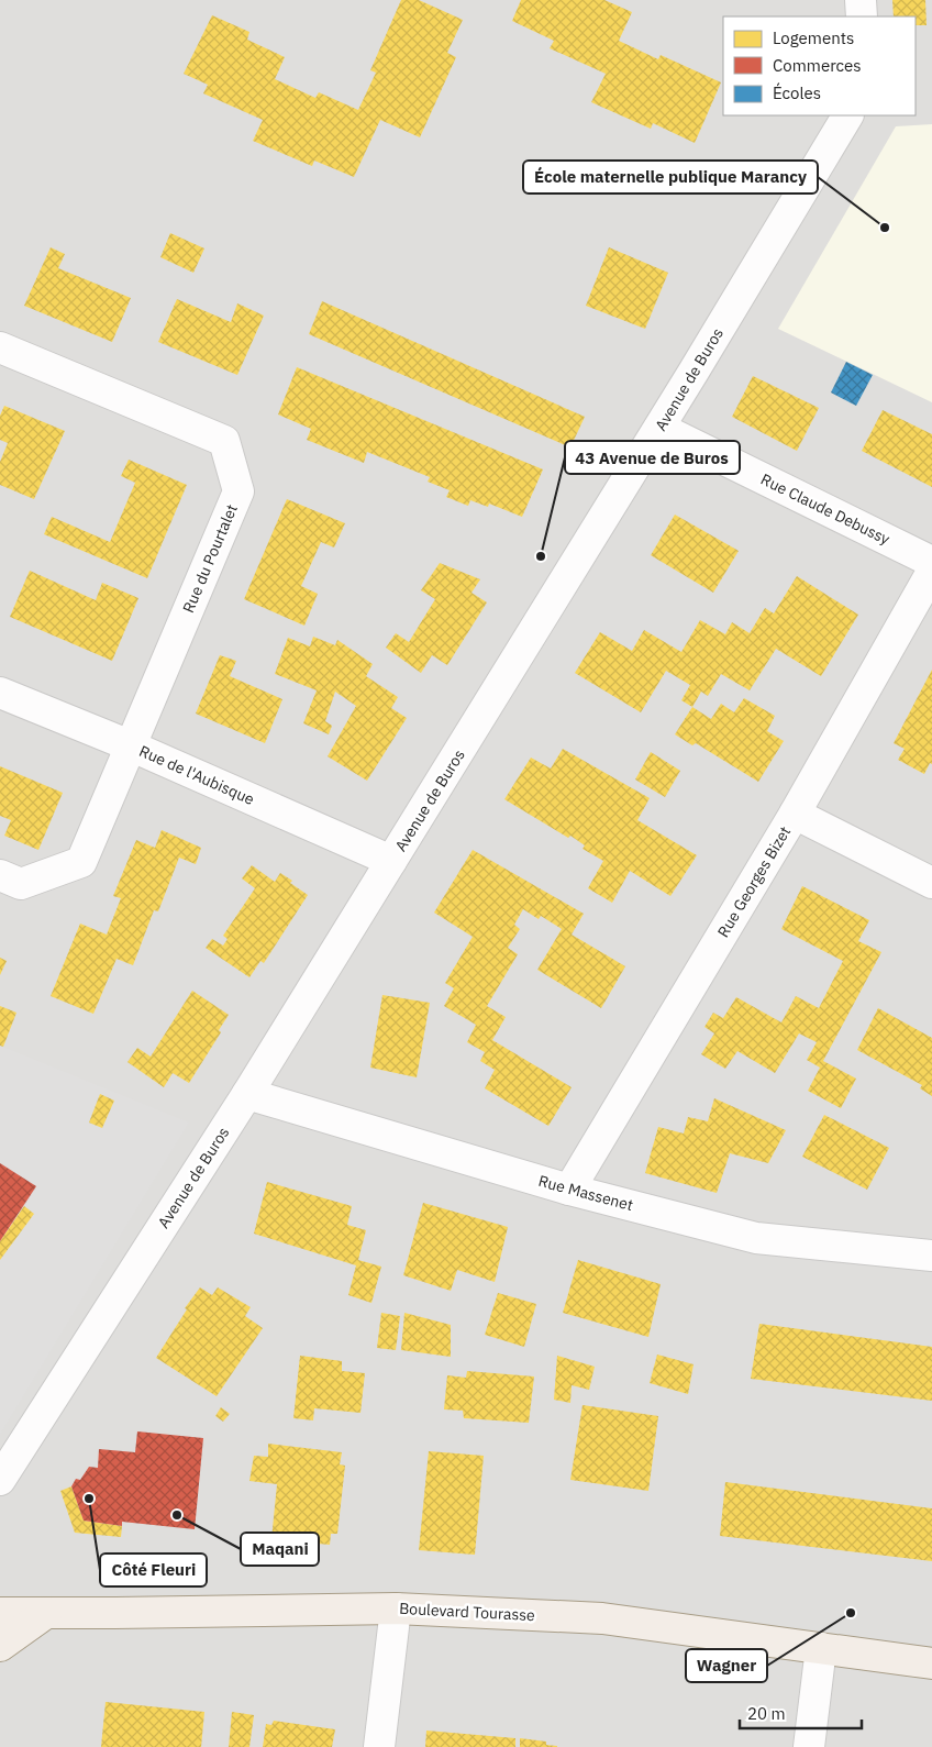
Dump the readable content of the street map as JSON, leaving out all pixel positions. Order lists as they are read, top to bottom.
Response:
{
  "streets": {
    "main road": ["Boulevard Tourasse"],
    "street": [
      "Avenue de Buros",
      "Rue Claude Debussy",
      "Rue du Pourtalet",
      "Rue de l'Aubisque",
      "Rue Georges Bizet",
      "Rue Massenet"
    ]
  },
  "crossings": [
    ["Avenue de Buros", "Rue Claude Debussy"],
    ["Avenue de Buros", "Rue de l'Aubisque"],
    ["Avenue de Buros", "Rue Massenet"],
    ["Rue du Pourtalet", "Rue de l'Aubisque"],
    ["Rue Georges Bizet", "Rue Massenet"]
  ],
  "places": [
    "École maternelle publique Marancy",
    "43 Avenue de Buros",
    "Côté Fleuri",
    "Maqani",
    "Wagner"
  ],
  "legend": ["Logements", "Commerces", "Écoles"],
  "scale_bar": "20 m"
}
